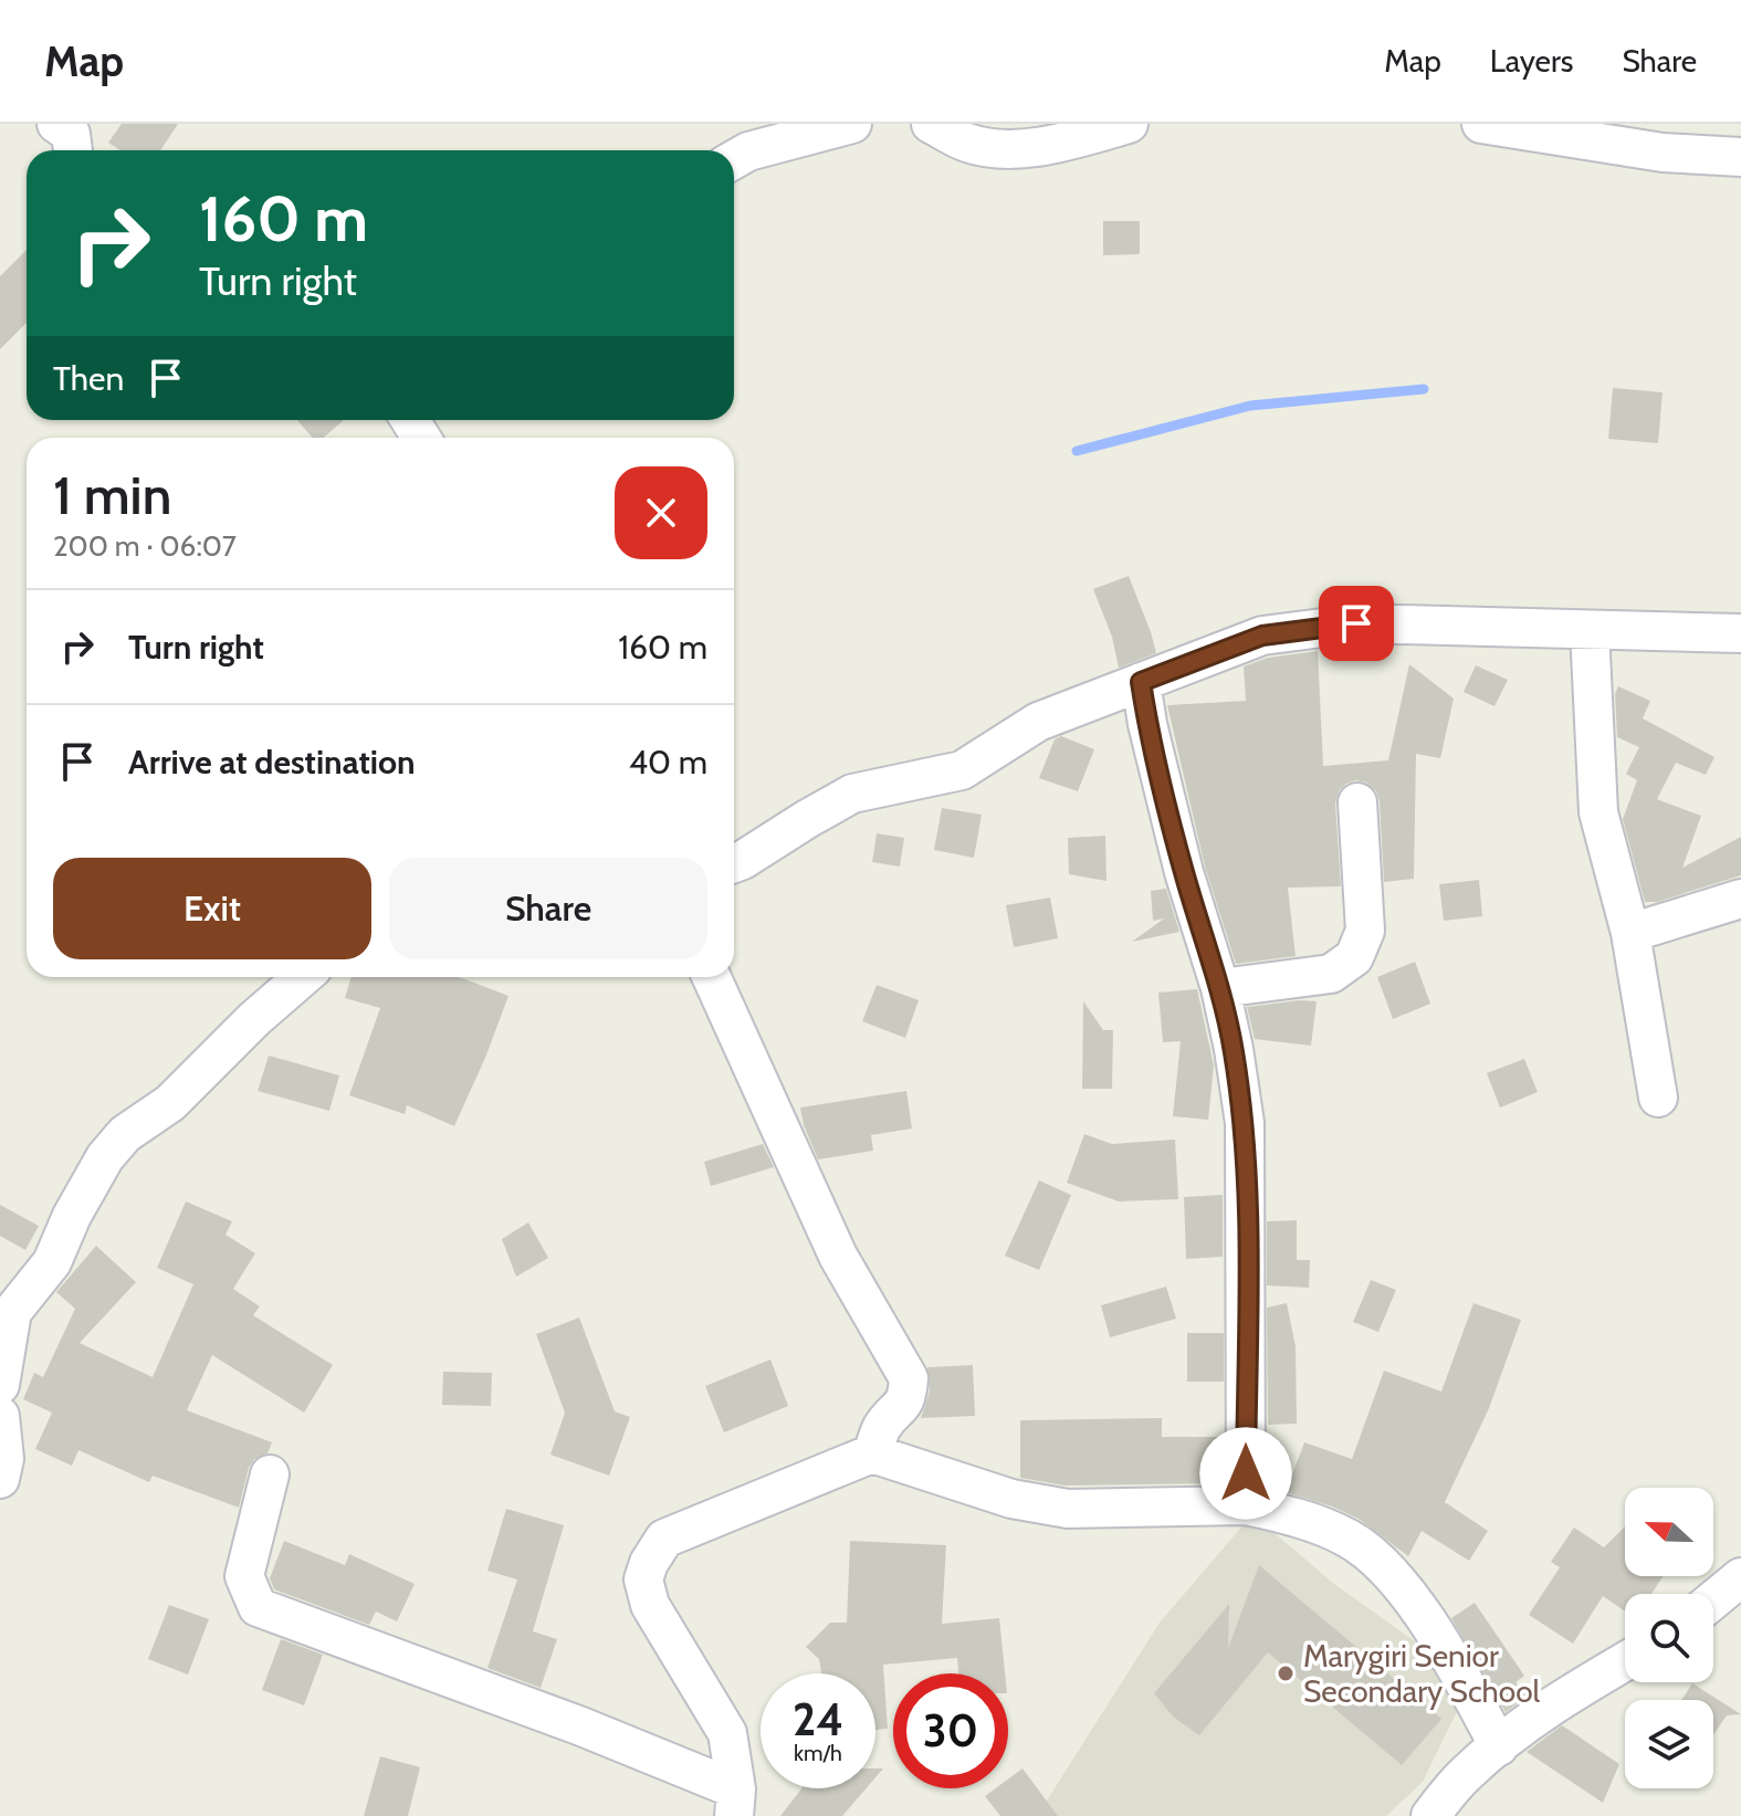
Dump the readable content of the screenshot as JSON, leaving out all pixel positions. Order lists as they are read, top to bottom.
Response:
{
  "places": ["Marygiri Senior Secondary School"],
  "north": "left",
  "page": {
    "header": "Map",
    "nav": ["Map", "Layers", "Share"],
    "turn": ["160 m", "Turn right"],
    "then": "Then",
    "heading": ["1 min", "200 m · 06:07"],
    "list": [
      {
        "name": "Turn right",
        "value": "160 m"
      },
      {
        "name": "Arrive at destination",
        "value": "40 m"
      }
    ],
    "buttons": ["Exit", "Share"],
    "speed": "24 km/h",
    "limit": "30"
  }
}
